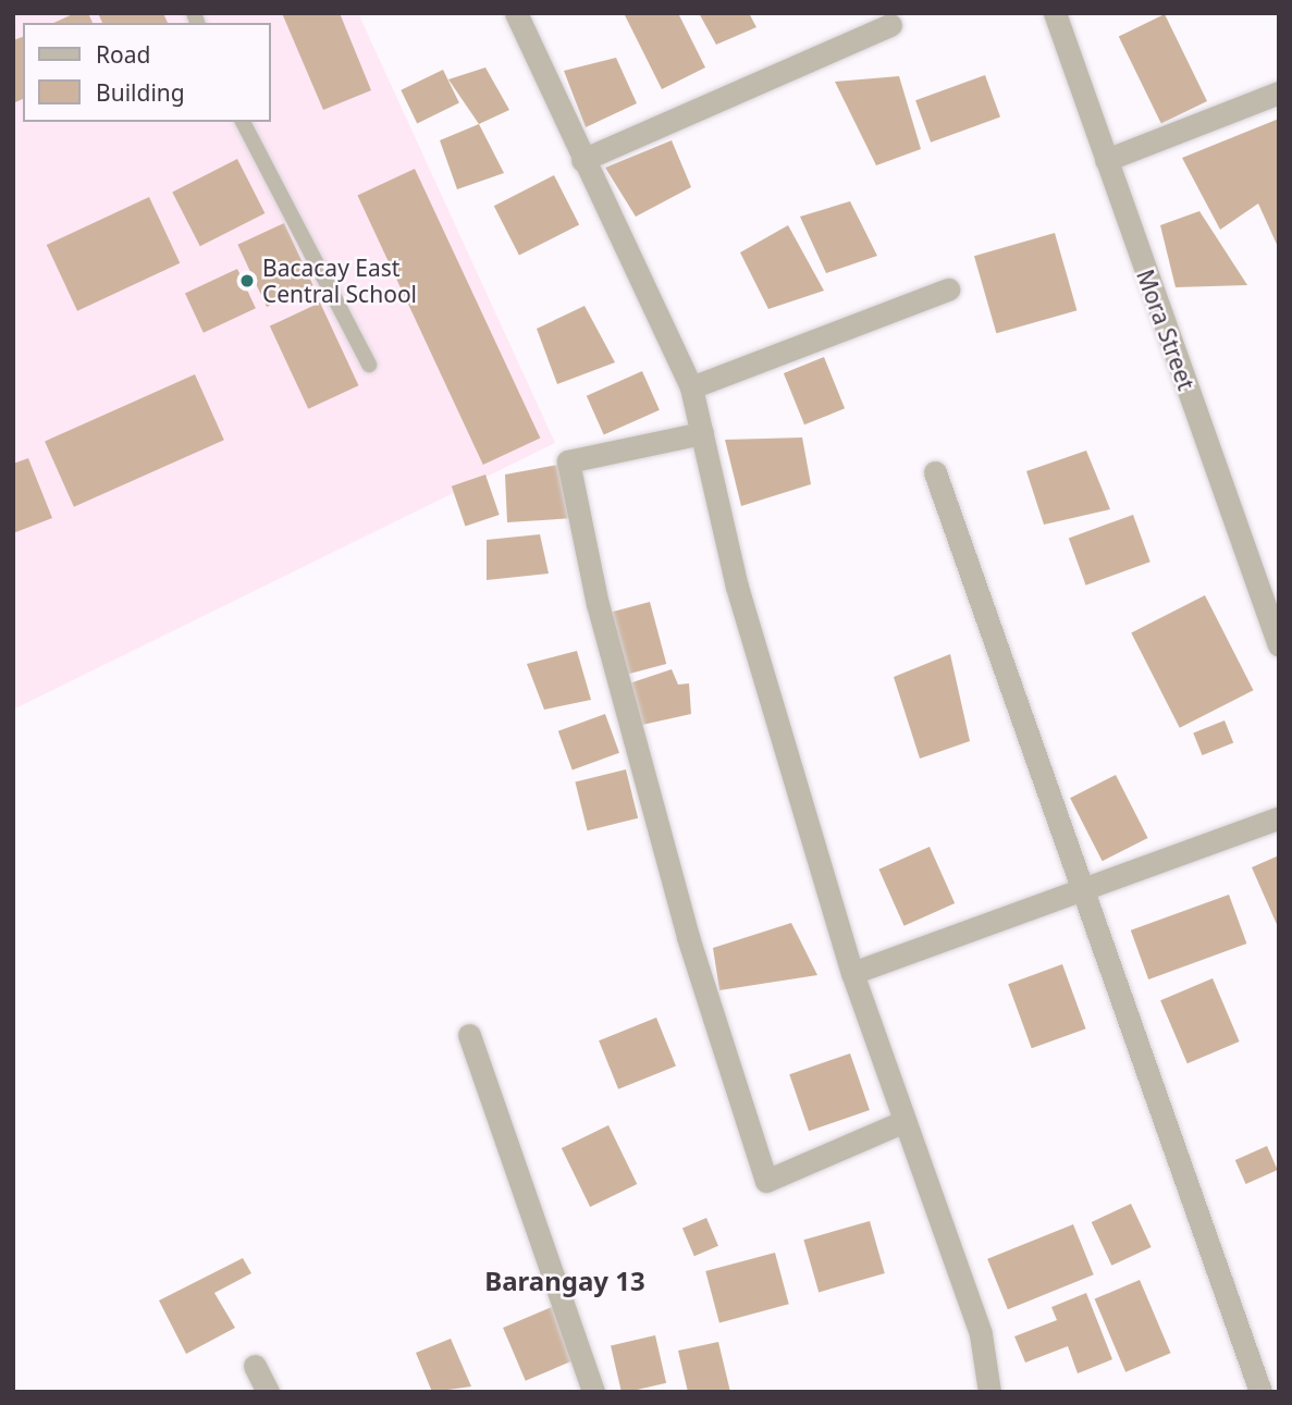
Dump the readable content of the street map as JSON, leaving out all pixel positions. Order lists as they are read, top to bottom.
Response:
{
  "streets": {
    "street": ["Mora Street"]
  },
  "districts": ["Barangay 13"],
  "places": ["Bacacay East Central School"],
  "legend": ["Road", "Building"]
}
